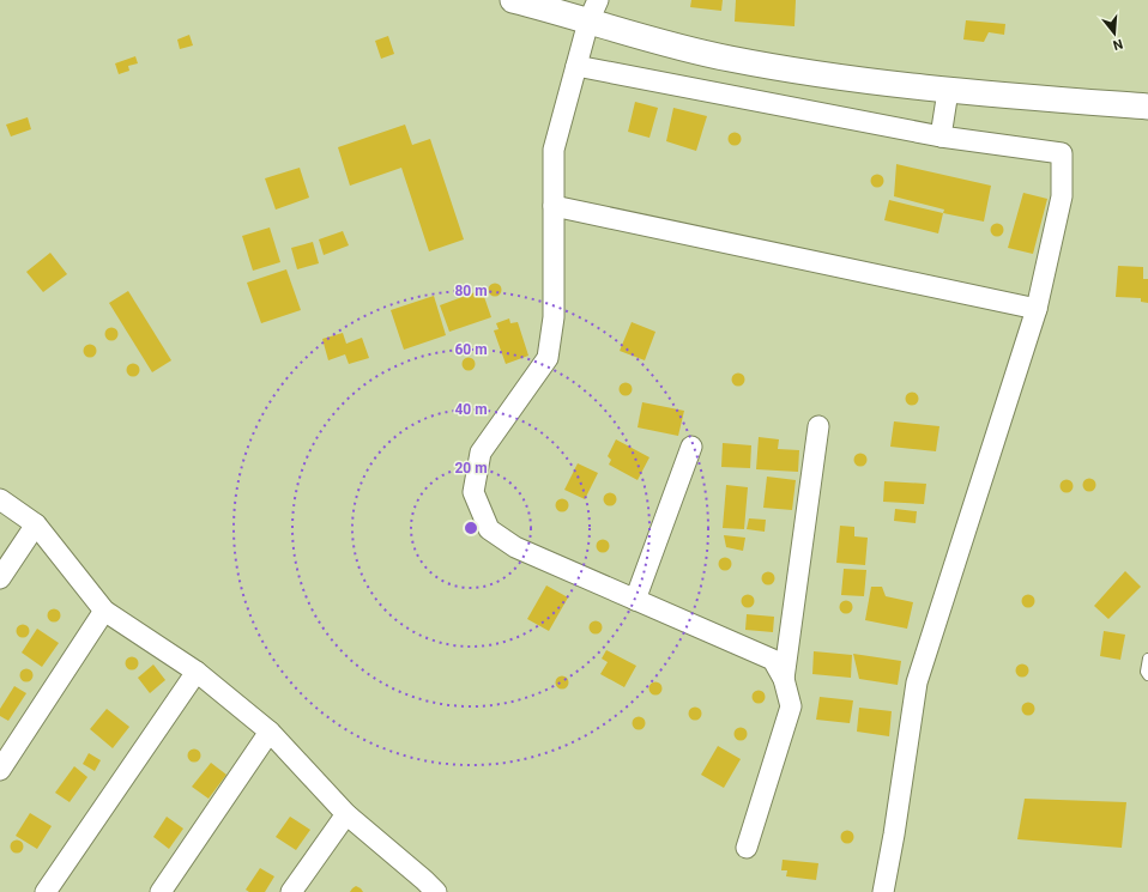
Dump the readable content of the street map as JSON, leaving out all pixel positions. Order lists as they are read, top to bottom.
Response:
{
  "north": "bottom",
  "rings": [
    "80 m",
    "60 m",
    "40 m",
    "20 m"
  ]
}
